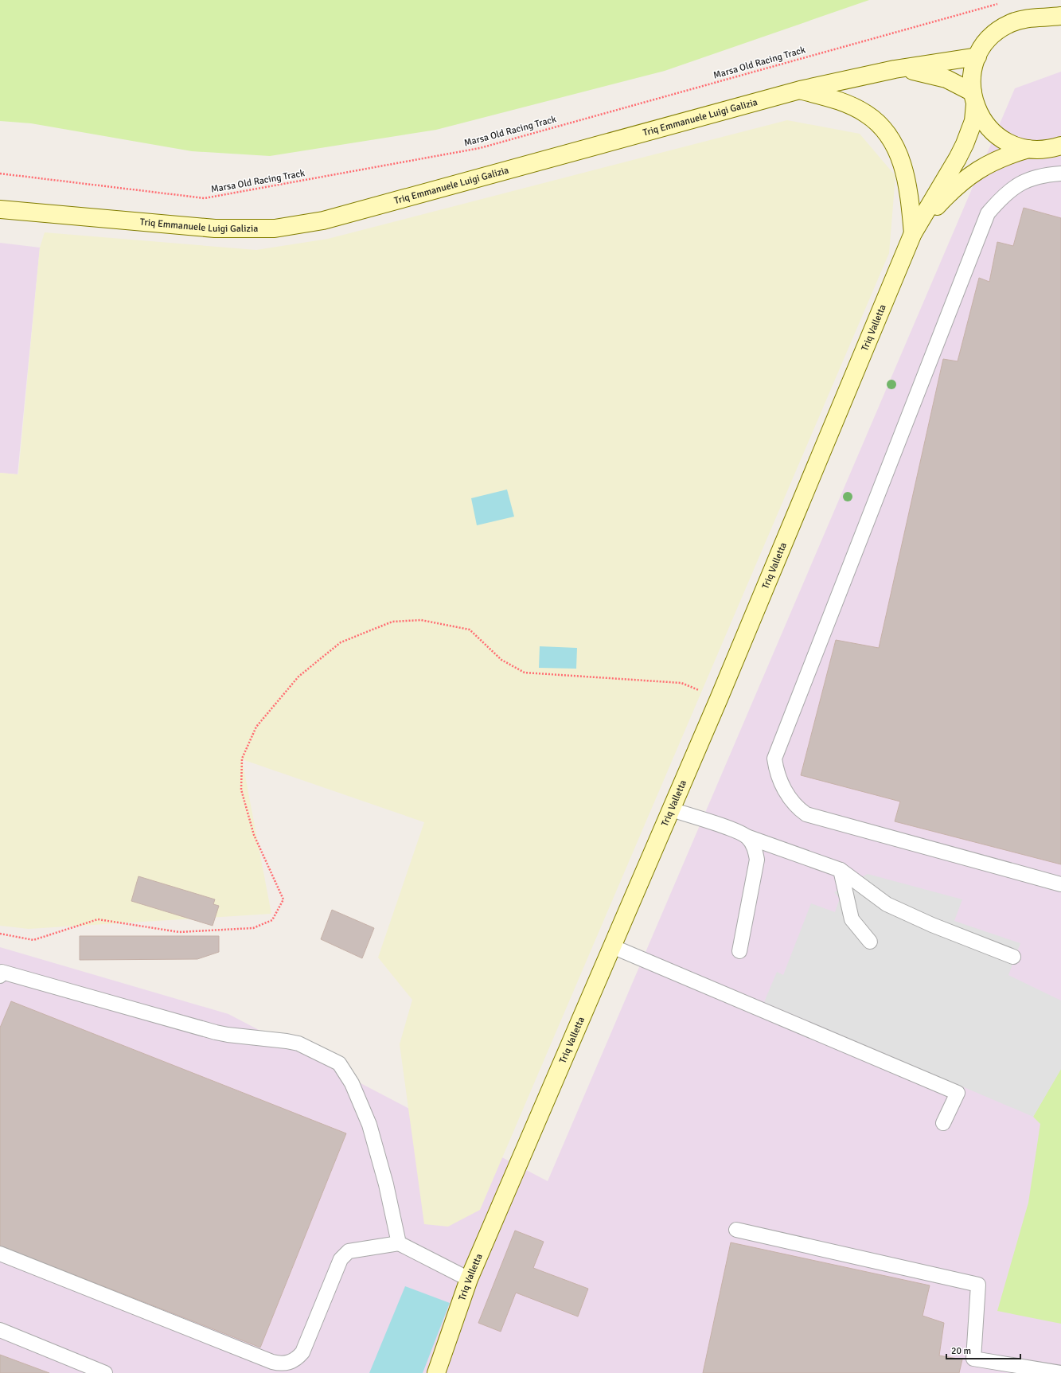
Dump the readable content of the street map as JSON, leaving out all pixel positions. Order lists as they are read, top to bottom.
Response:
{
  "streets": {
    "street": ["Triq Emmanuele Luigi Galizia", "Triq Valletta"],
    "path": ["Marsa Old Racing Track"]
  },
  "crossings": [
    ["Triq Emmanuele Luigi Galizia", "Triq Valletta"]
  ],
  "scale_bar": "20 m"
}
